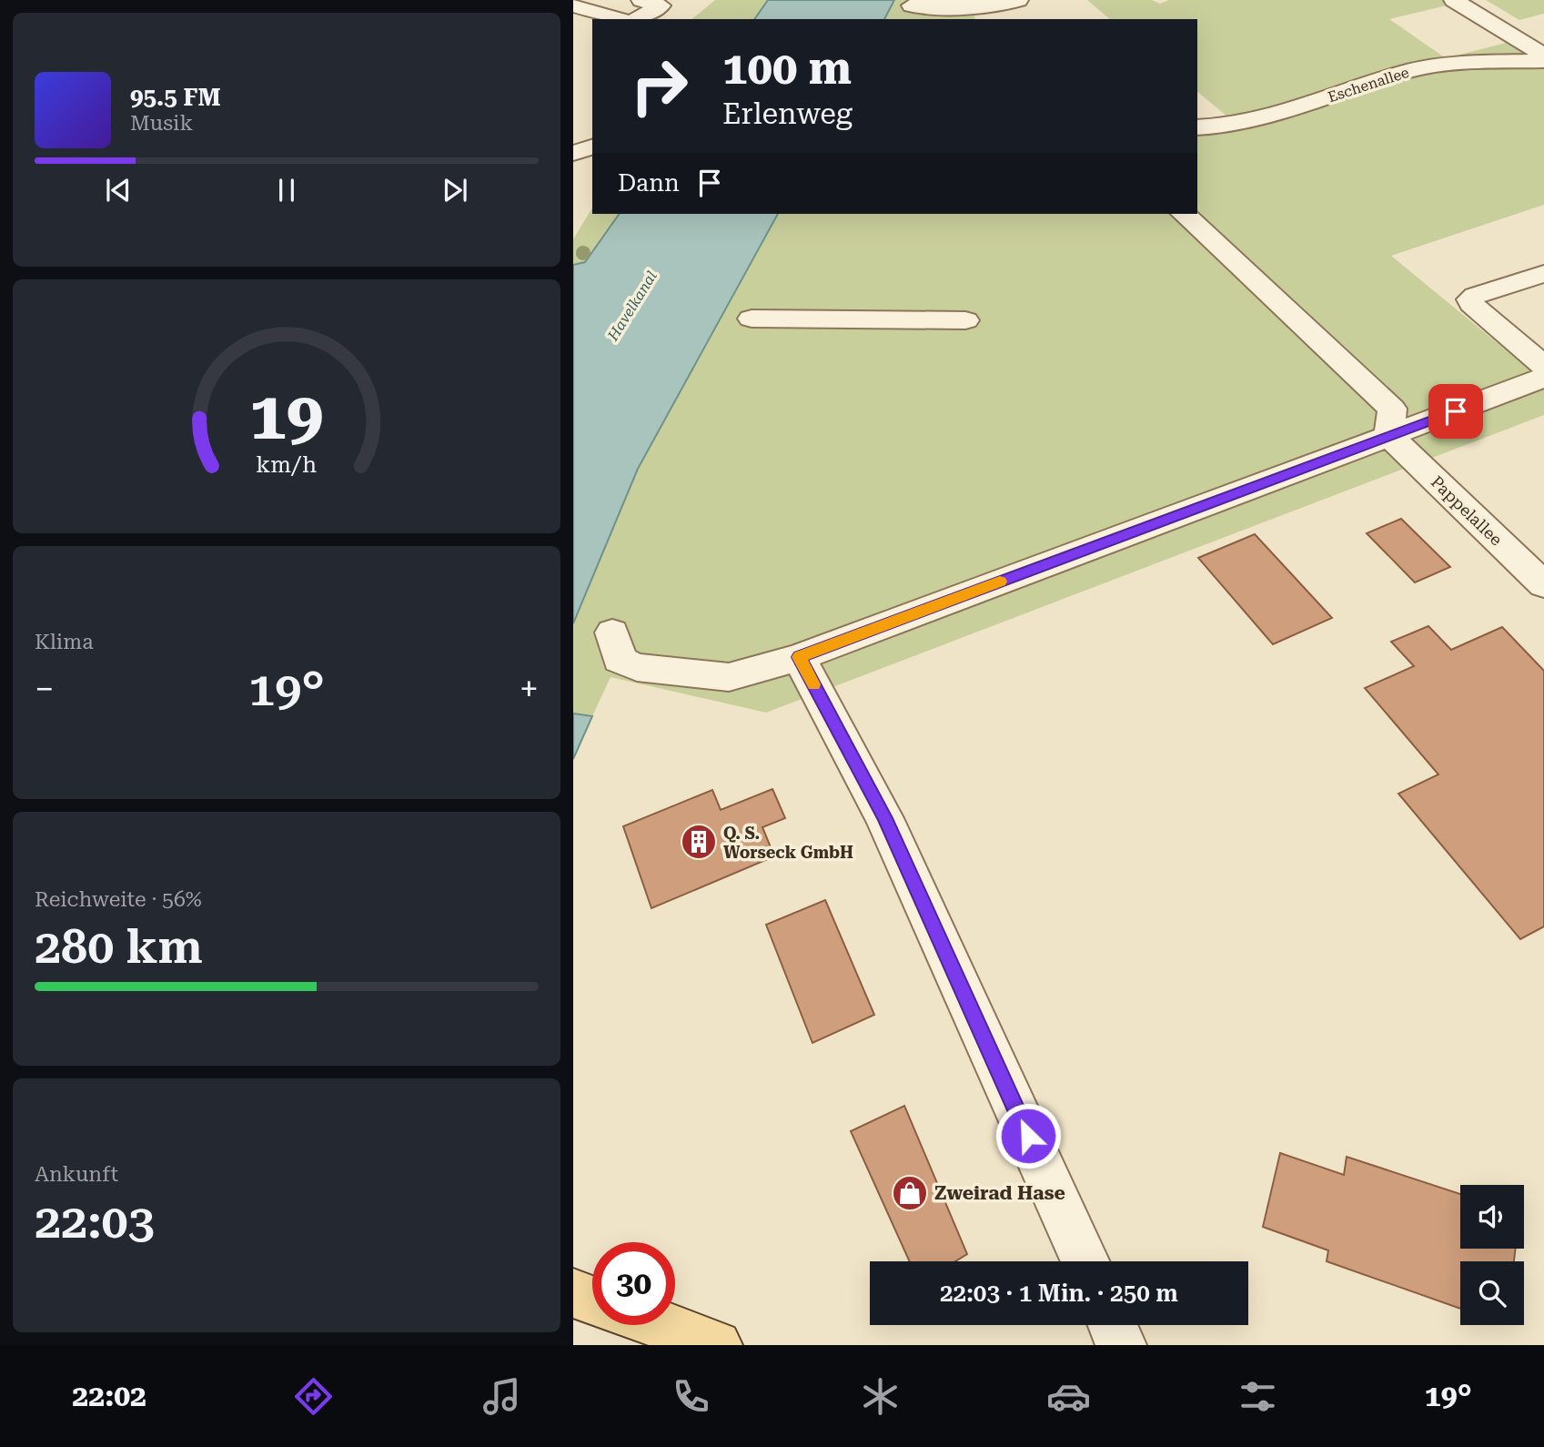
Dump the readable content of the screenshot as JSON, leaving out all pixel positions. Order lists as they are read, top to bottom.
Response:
{
  "streets": {
    "street": ["Eschenallee", "Pappelallee"]
  },
  "water": ["Havelkanal"],
  "places": {
    "building": ["Q. S. Worseck GmbH"],
    "shop": ["Zweirad Hase"]
  },
  "page": {
    "turn": ["100 m", "Erlenweg"],
    "song": ["95.5 FM", "Musik"],
    "then": "Dann",
    "tile": [
      "Klima",
      ["Reichweite · 56%", "280 km"],
      ["Ankunft", "22:03"]
    ],
    "heat": ["−", "19°", "+"],
    "limit": "30",
    "trip": "22:03 · 1 Min. · 250 m",
    "tabs": ["22:02", "19°"],
    "gauge": ["19", "km/h"]
  }
}
